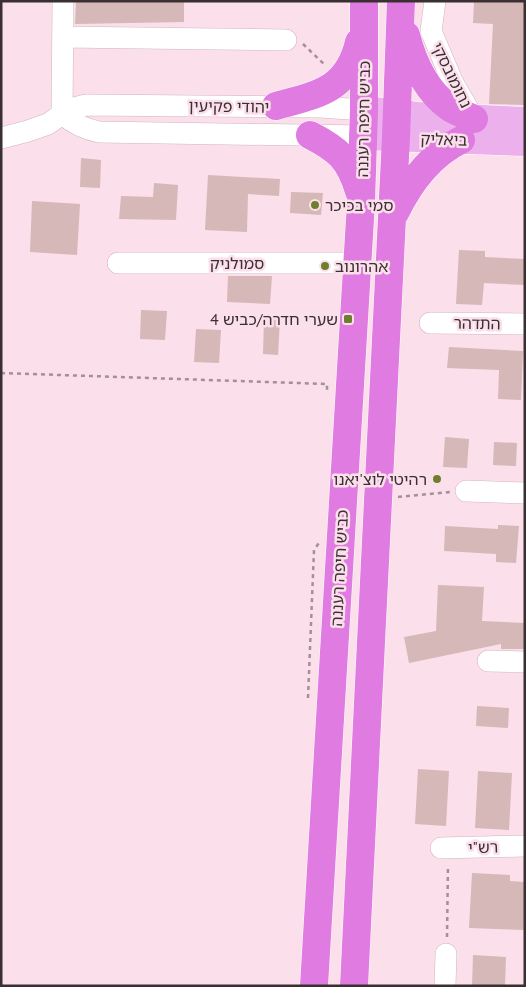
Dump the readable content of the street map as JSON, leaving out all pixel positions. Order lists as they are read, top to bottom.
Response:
{
  "streets": {
    "highway": ["כביש חיפה רעננה"],
    "main road": ["יהודי פקיעין", "ביאליק"],
    "street": [
      "נחומובסקי",
      "סמולניק",
      "התדהר",
      "רש\"י"
    ]
  },
  "crossings": [
    ["נחומובסקי", "ביאליק"],
    ["יהודי פקיעין", "כביש חיפה רעננה"],
    ["יהודי פקיעין", "ביאליק"],
    ["כביש חיפה רעננה", "ביאליק"],
    ["כביש חיפה רעננה", "סמולניק"]
  ],
  "places": {
    "other": ["סמי בכיכר", "אהרונוב", "רהיטי לוצ'יאנו"],
    "transit": ["שערי חדרה/כביש 4"]
  }
}
